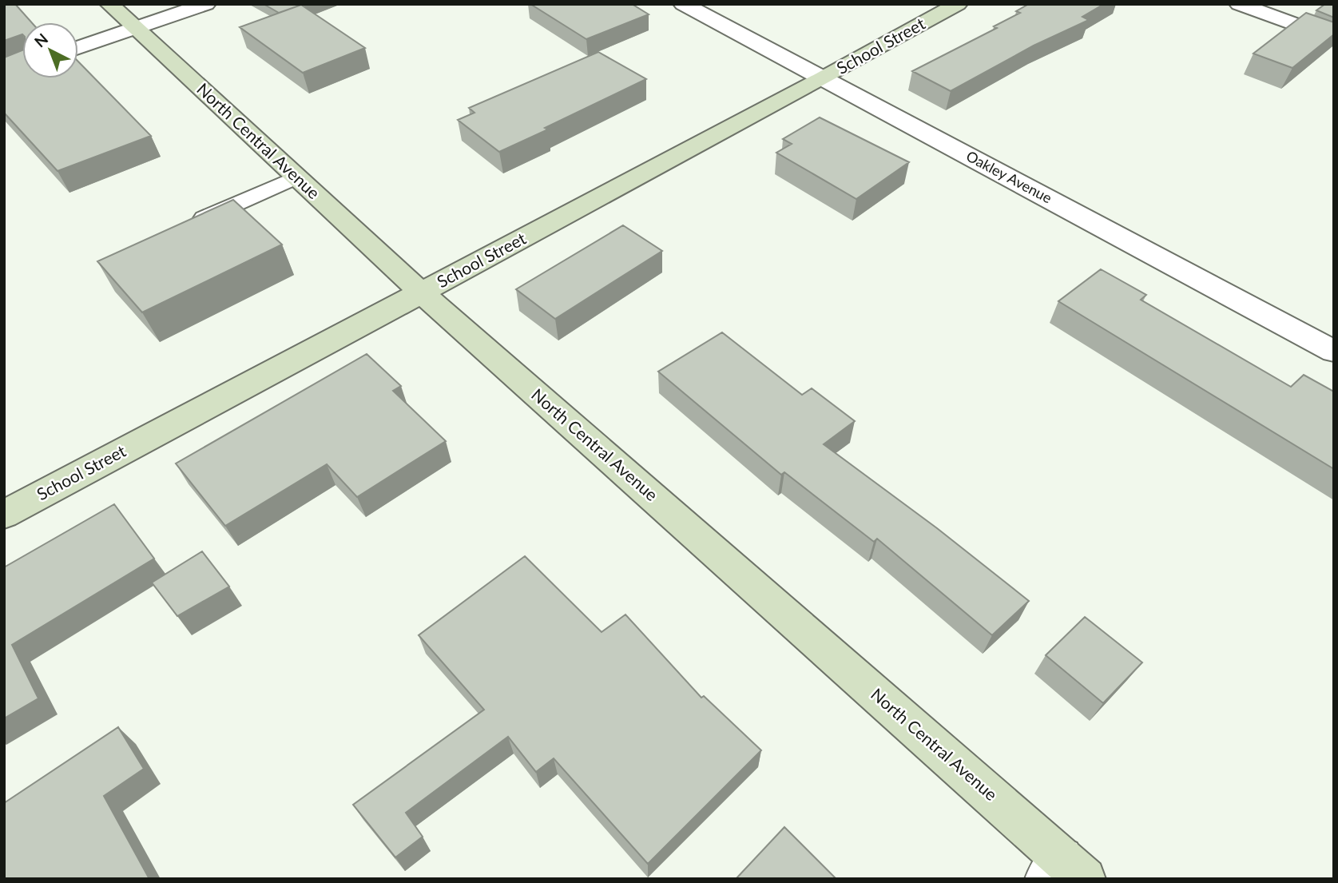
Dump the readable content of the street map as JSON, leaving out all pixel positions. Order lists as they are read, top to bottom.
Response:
{
  "streets": {
    "main road": ["School Street", "North Central Avenue"],
    "street": ["Oakley Avenue"]
  },
  "crossings": [
    ["School Street", "North Central Avenue"],
    ["School Street", "Oakley Avenue"]
  ],
  "north": "top left"
}
